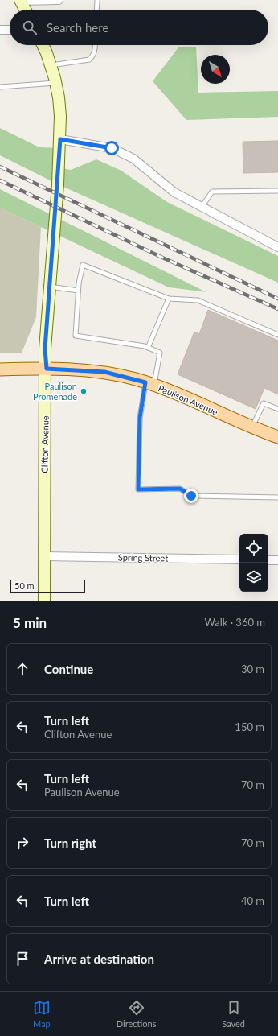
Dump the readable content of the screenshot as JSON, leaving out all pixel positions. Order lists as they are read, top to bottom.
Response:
{
  "streets": {
    "main road": ["Paulison Avenue", "Clifton Avenue"],
    "street": ["Spring Street"]
  },
  "crossings": [
    ["Paulison Avenue", "Clifton Avenue"],
    ["Clifton Avenue", "Spring Street"]
  ],
  "places": ["Paulison Promenade"],
  "scale_bar": "50 m",
  "north": "bottom right",
  "page": {
    "search": "Search here",
    "scale": "50 m",
    "heading": ["5 min", "Walk · 360 m"],
    "list": [
      ["Continue", "30 m"],
      ["Turn left", "Clifton Avenue", "150 m"],
      ["Turn left", "Paulison Avenue", "70 m"],
      ["Turn right", "70 m"],
      ["Turn left", "40 m"],
      "Arrive at destination"
    ],
    "nav": ["Map", "Directions", "Saved"]
  }
}
